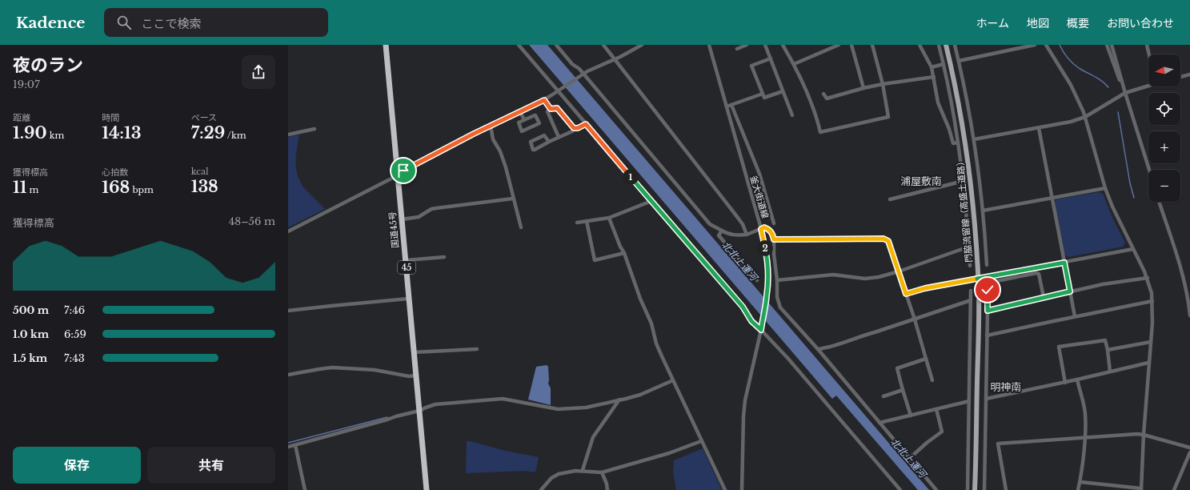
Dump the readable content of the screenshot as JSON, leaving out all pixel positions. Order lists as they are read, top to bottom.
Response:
{
  "streets": {
    "highway": ["国道45号", "45"],
    "main road": ["門脇流留線（高盛土道路）"],
    "street": ["釜大街道線"]
  },
  "districts": ["浦屋敷南", "明神南"],
  "water": ["北北上運河"],
  "north": "left",
  "page": {
    "header": "Kadence",
    "search": "ここで検索",
    "nav": [
      "ホーム",
      "地図",
      "概要",
      "お問い合わせ"
    ],
    "heading": ["夜のラン", "19:07"],
    "map_buttons": ["+", "−"],
    "stats": [
      ["距離", "1.90 km"],
      ["時間", "14:13"],
      ["ペース", "7:29 /km"],
      ["獲得標高", "11 m"],
      ["心拍数", "168 bpm"],
      ["kcal", "138"]
    ],
    "pins": ["1", "2"],
    "chart": ["獲得標高", "48–56 m"],
    "list": [
      {
        "name": "500 m",
        "note": "7:46"
      },
      {
        "name": "1.0 km",
        "note": "6:59"
      },
      {
        "name": "1.5 km",
        "note": "7:43"
      }
    ],
    "buttons": ["保存", "共有"]
  }
}
